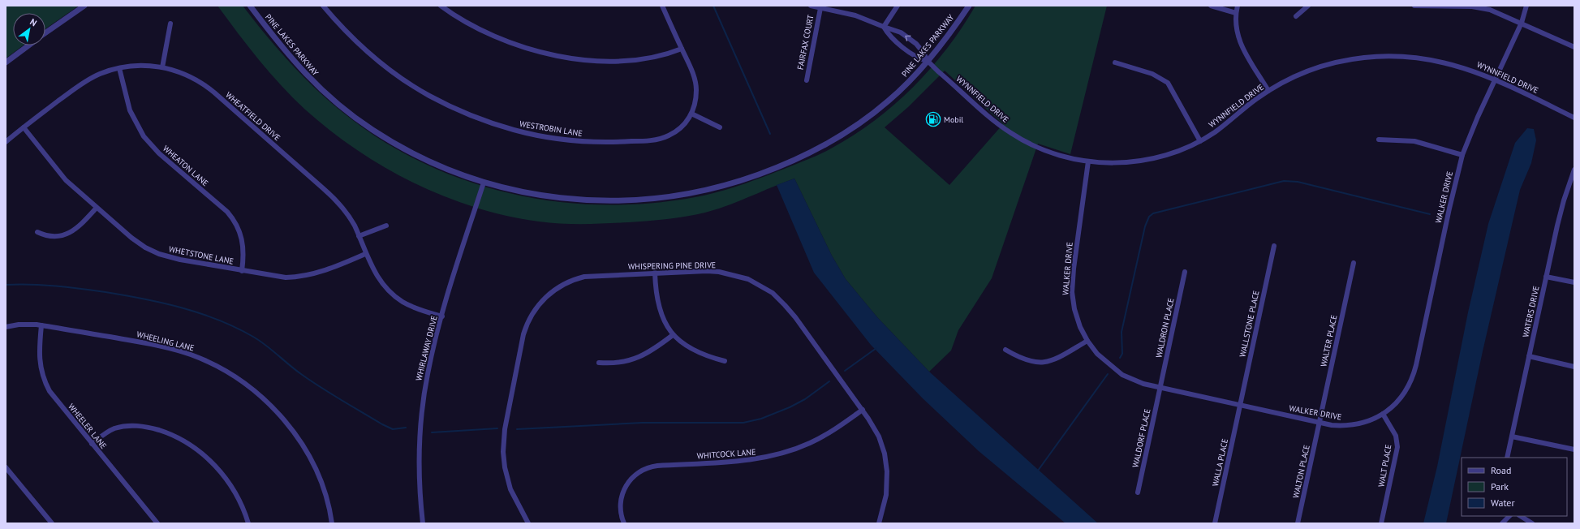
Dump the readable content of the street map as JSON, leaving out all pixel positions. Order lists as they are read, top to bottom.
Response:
{
  "streets": {
    "street": [
      "FAIRFAX COURT",
      "PINE LAKES PARKWAY",
      "WYNNFIELD DRIVE",
      "WHEATFIELD DRIVE",
      "WESTROBIN LANE",
      "WHEATON LANE",
      "WALKER DRIVE",
      "WHETSTONE LANE",
      "WHISPERING PINE DRIVE",
      "WATERS DRIVE",
      "WALLSTONE PLACE",
      "WALDRON PLACE",
      "WHEELING LANE",
      "WALTER PLACE",
      "WHIRLAWAY DRIVE",
      "WHEELER LANE",
      "WALDORF PLACE",
      "WHITCOCK LANE",
      "WALLA PLACE",
      "WALT PLACE",
      "WALTON PLACE"
    ]
  },
  "crossings": [
    ["PINE LAKES PARKWAY", "WYNNFIELD DRIVE"],
    ["PINE LAKES PARKWAY", "WHIRLAWAY DRIVE"],
    ["WYNNFIELD DRIVE", "WALKER DRIVE"],
    ["WHEATFIELD DRIVE", "WHEATON LANE"],
    ["WHEATFIELD DRIVE", "WHETSTONE LANE"],
    ["WHEATFIELD DRIVE", "WHIRLAWAY DRIVE"],
    ["WHEATON LANE", "WHETSTONE LANE"],
    ["WALKER DRIVE", "WALLSTONE PLACE"],
    ["WALKER DRIVE", "WALDRON PLACE"],
    ["WALKER DRIVE", "WALTER PLACE"],
    ["WALKER DRIVE", "WALDORF PLACE"],
    ["WALKER DRIVE", "WALLA PLACE"],
    ["WALKER DRIVE", "WALT PLACE"],
    ["WALKER DRIVE", "WALTON PLACE"],
    ["WHISPERING PINE DRIVE", "WHITCOCK LANE"],
    ["WALLSTONE PLACE", "WALLA PLACE"],
    ["WALDRON PLACE", "WALDORF PLACE"],
    ["WHEELING LANE", "WHEELER LANE"],
    ["WALTER PLACE", "WALTON PLACE"]
  ],
  "places": {
    "fuel station": ["Mobil"]
  },
  "legend": ["Road", "Park", "Water"],
  "north": "top right"
}
